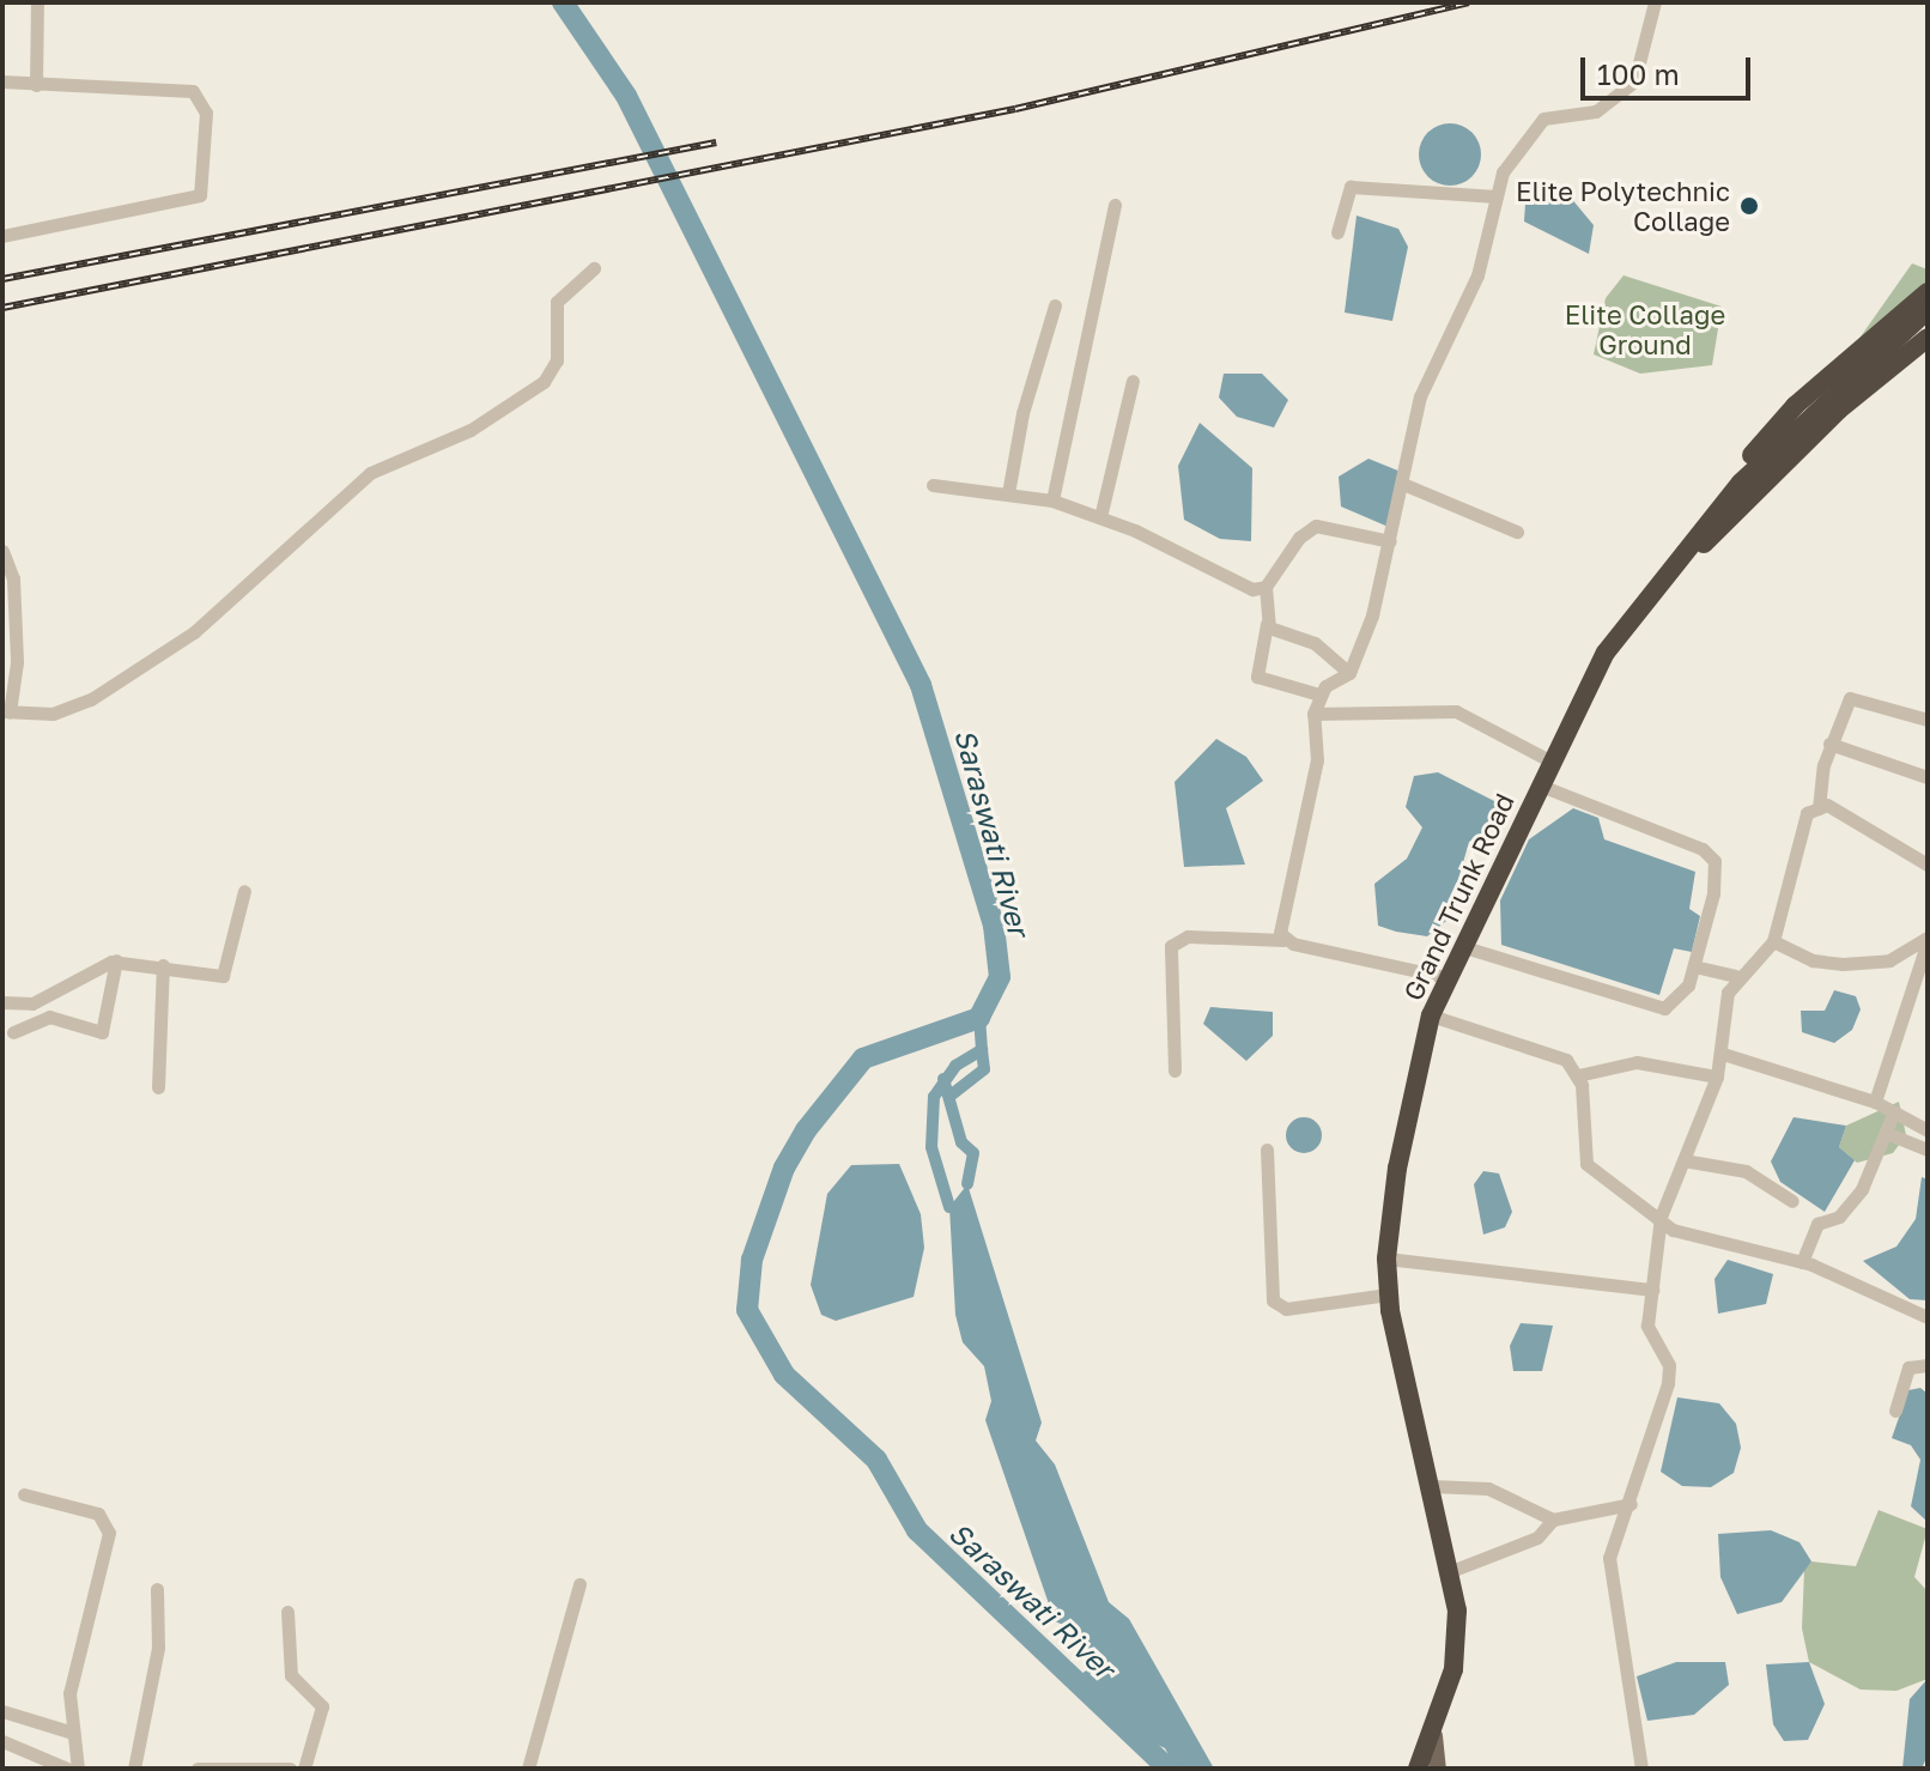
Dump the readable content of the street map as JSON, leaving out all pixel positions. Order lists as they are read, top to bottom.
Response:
{
  "streets": {
    "highway": ["Grand Trunk Road"]
  },
  "water": ["Saraswati River"],
  "parks": ["Elite Collage Ground"],
  "places": ["Elite Polytechnic Collage"],
  "scale_bar": "100 m"
}
